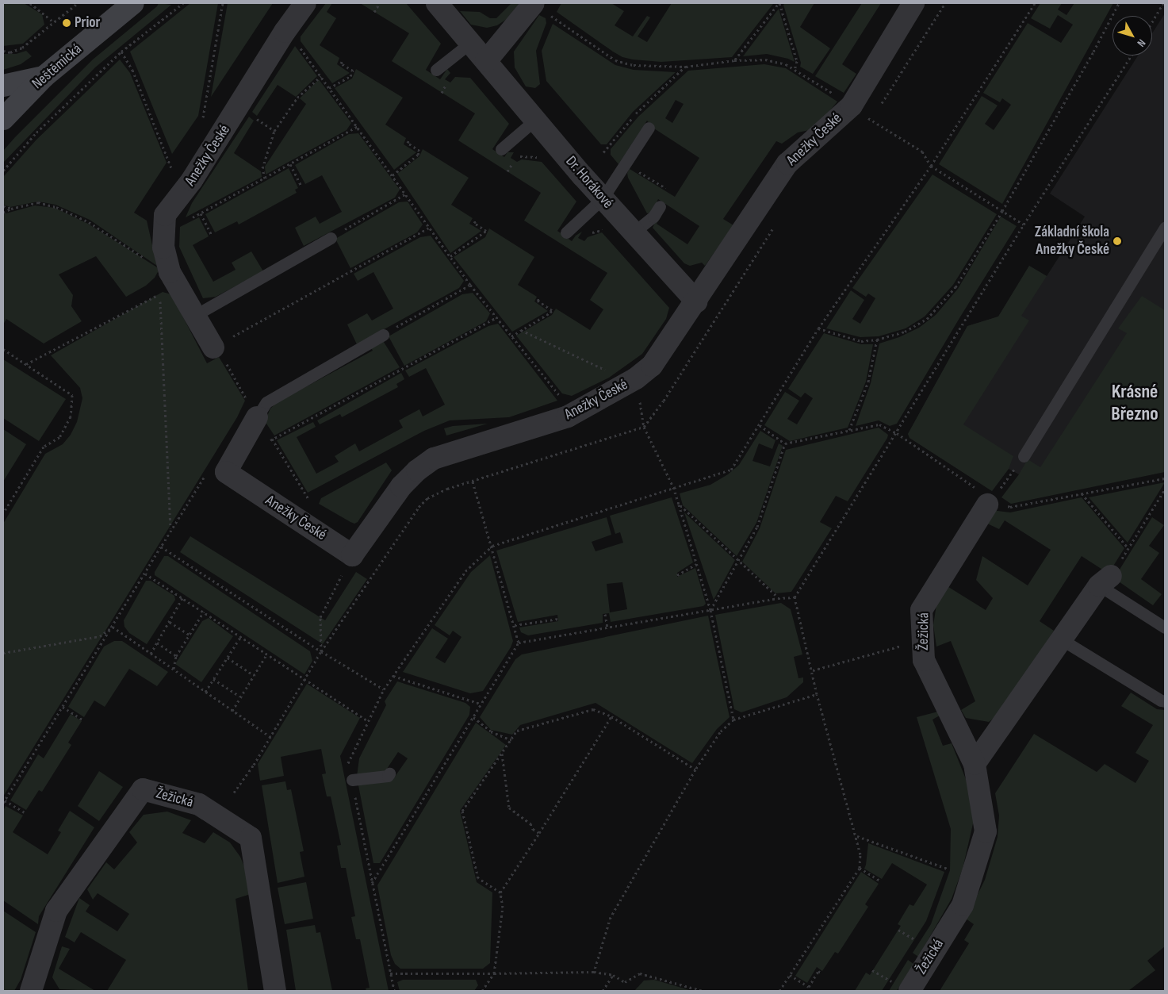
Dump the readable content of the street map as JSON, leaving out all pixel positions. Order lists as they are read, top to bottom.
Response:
{
  "streets": {
    "street": [
      "Neštěmická",
      "Anežky České",
      "Dr. Horákové",
      "Žežická"
    ]
  },
  "crossings": [
    ["Anežky České", "Dr. Horákové"]
  ],
  "districts": ["Krásné Březno"],
  "places": ["Prior", "Základní škola Anežky České"],
  "north": "bottom right"
}
